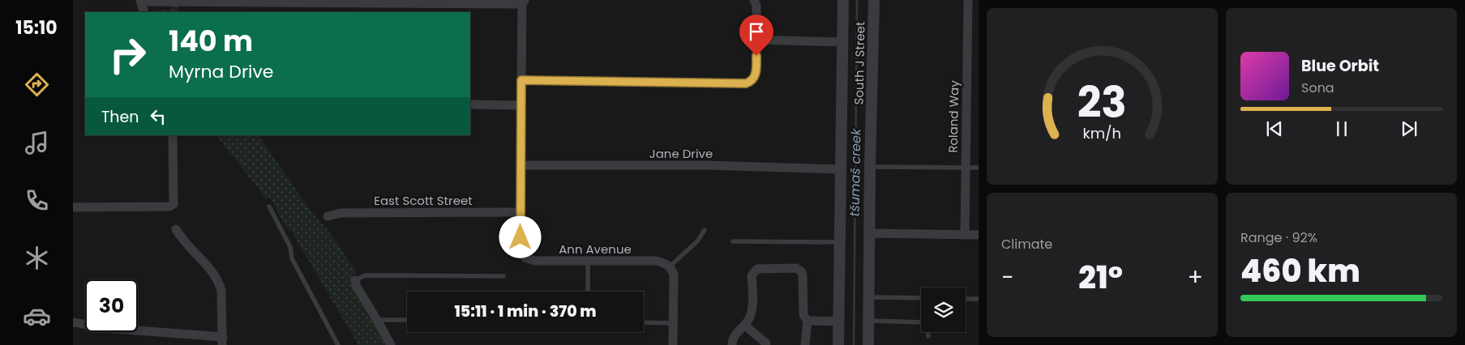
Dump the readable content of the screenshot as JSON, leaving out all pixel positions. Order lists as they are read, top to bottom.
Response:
{
  "streets": {
    "street": [
      "South J Street",
      "Roland Way",
      "Jane Drive",
      "East Scott Street",
      "Ann Avenue"
    ]
  },
  "crossings": [
    ["South J Street", "Jane Drive"],
    ["Jane Drive", "Ann Avenue"],
    ["East Scott Street", "Ann Avenue"]
  ],
  "water": ["tšumaš creek"],
  "page": {
    "tabs": "15:10",
    "turn": ["140 m", "Myrna Drive"],
    "song": ["Blue Orbit", "Sona"],
    "then": "Then",
    "tile": [
      "Climate",
      ["Range · 92%", "460 km"]
    ],
    "heat": ["−", "21°", "+"],
    "limit": "30",
    "trip": "15:11 · 1 min · 370 m",
    "gauge": ["23", "km/h"]
  }
}
